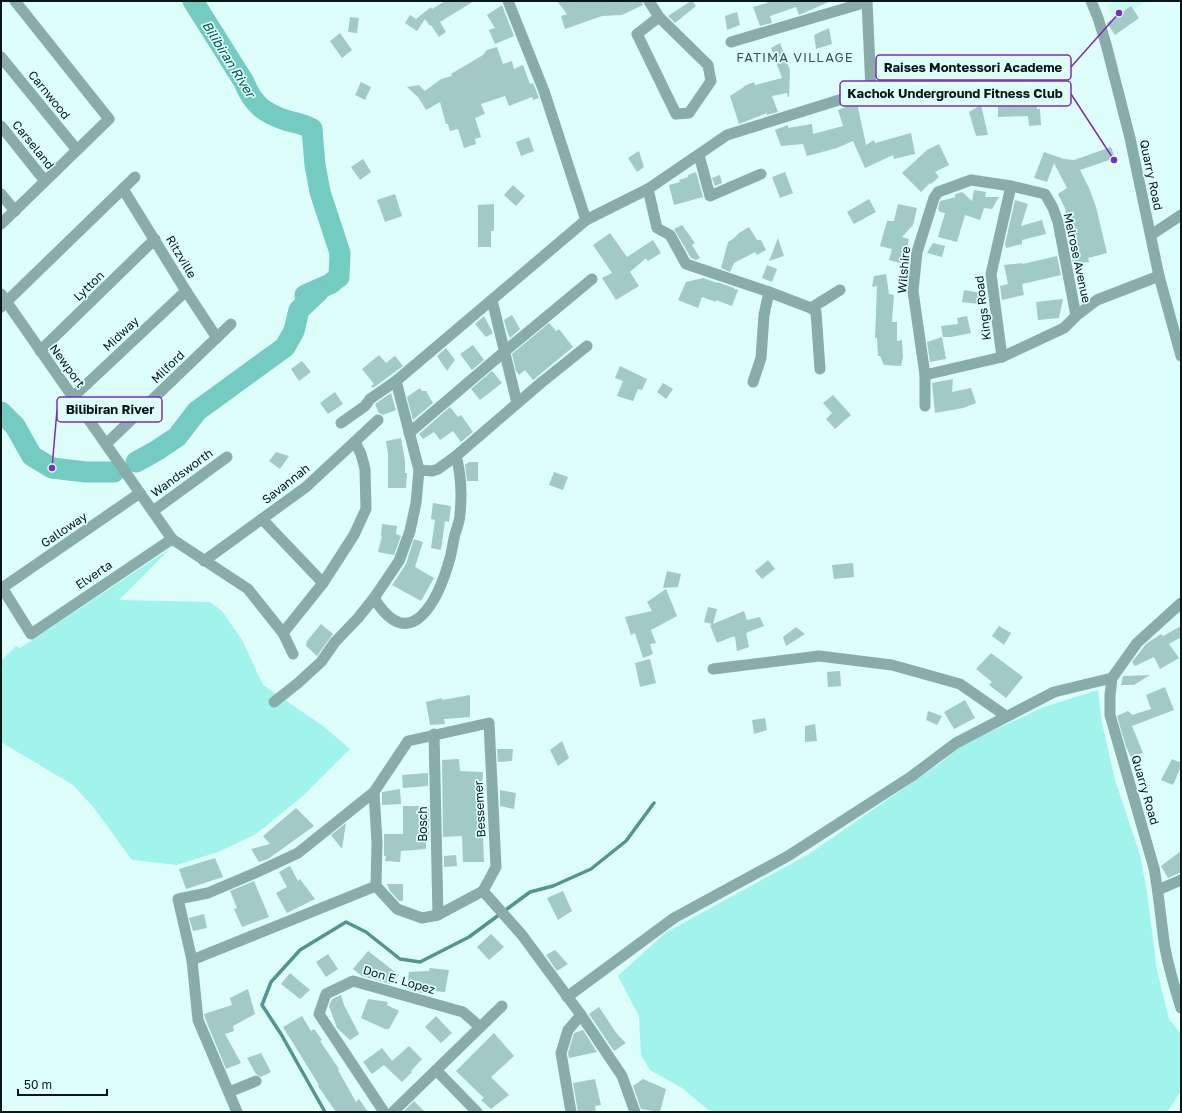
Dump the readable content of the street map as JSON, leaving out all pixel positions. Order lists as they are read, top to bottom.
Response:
{
  "streets": {
    "street": [
      "Carnwood",
      "Carseland",
      "Quarry Road",
      "Ritzville",
      "Melrose Avenue",
      "Wilshire",
      "Lytton",
      "Kings Road",
      "Midway",
      "Newport",
      "Milford",
      "Wandsworth",
      "Savannah",
      "Galloway",
      "Elverta",
      "Bessemer",
      "Bosch",
      "Don E. Lopez"
    ]
  },
  "crossings": [
    ["Ritzville", "Lytton"],
    ["Ritzville", "Midway"],
    ["Ritzville", "Milford"],
    ["Melrose Avenue", "Wilshire"],
    ["Melrose Avenue", "Kings Road"],
    ["Wilshire", "Kings Road"],
    ["Lytton", "Newport"],
    ["Midway", "Newport"],
    ["Newport", "Milford"],
    ["Newport", "Wandsworth"],
    ["Newport", "Galloway"],
    ["Newport", "Elverta"],
    ["Galloway", "Elverta"],
    ["Bessemer", "Bosch"]
  ],
  "districts": ["FATIMA VILLAGE"],
  "water": ["Bilibiran River"],
  "places": ["Raises Montessori Academe", "Kachok Underground Fitness Club", "Bilibiran River"],
  "scale_bar": "50 m"
}
